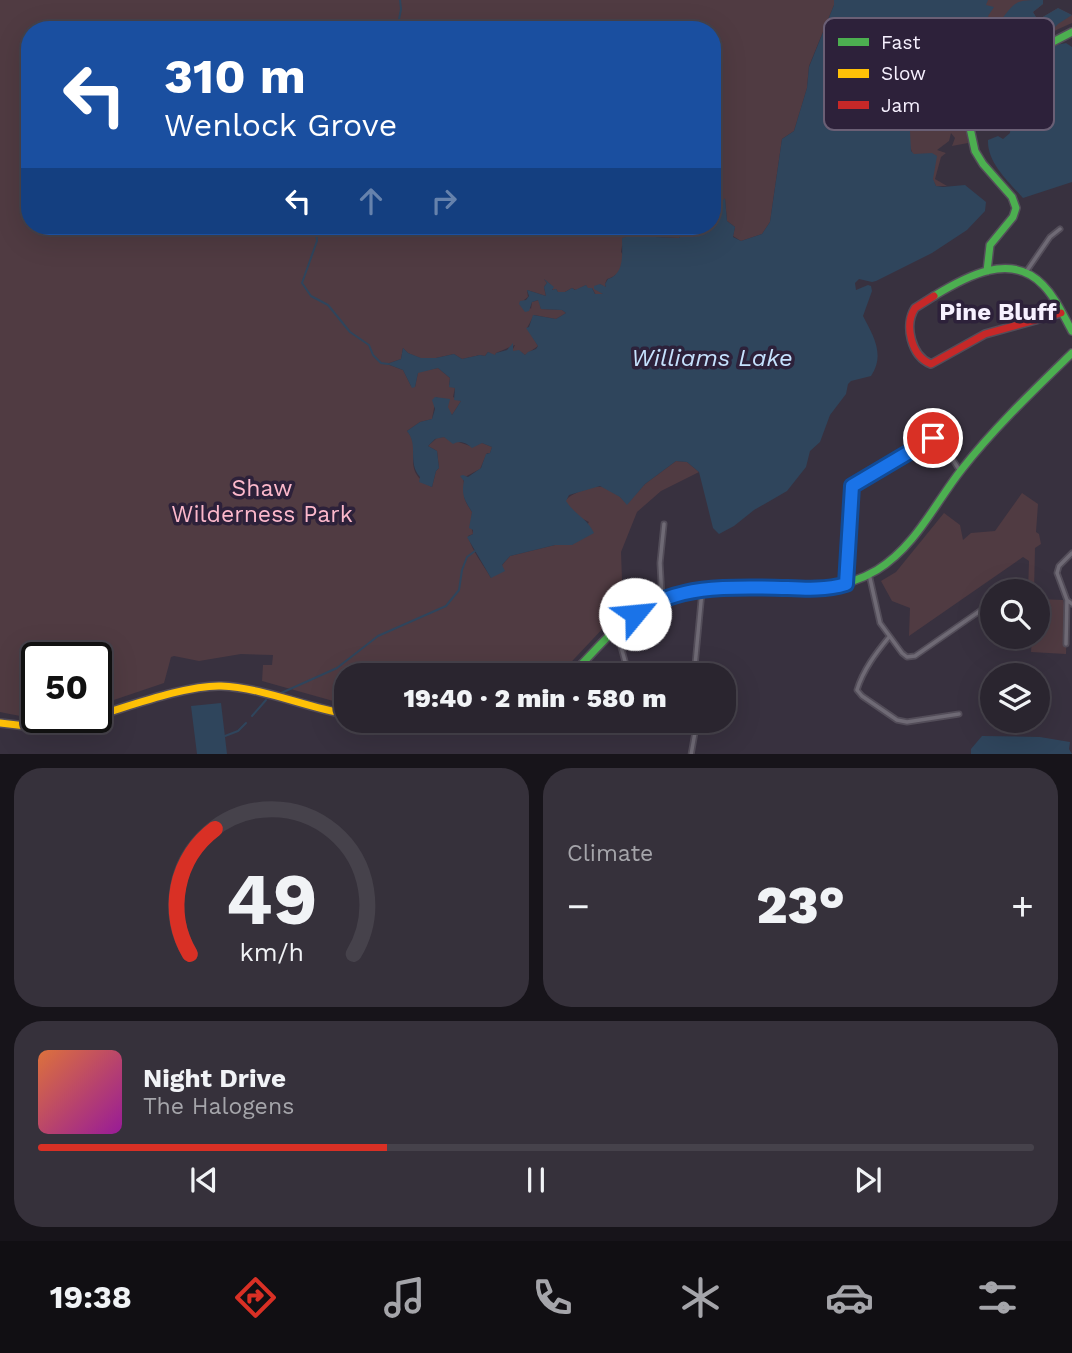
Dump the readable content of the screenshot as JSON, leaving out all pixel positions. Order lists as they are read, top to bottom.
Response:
{
  "districts": ["Pine Bluff"],
  "water": ["Williams Lake"],
  "parks": ["Shaw Wilderness Park"],
  "legend": ["Fast", "Slow", "Jam"],
  "page": {
    "turn": ["310 m", "Wenlock Grove"],
    "limit": "50",
    "trip": "19:40 · 2 min · 580 m",
    "tile": "Climate",
    "heat": ["−", "23°", "+"],
    "song": ["Night Drive", "The Halogens"],
    "tabs": "19:38",
    "gauge": ["49", "km/h"]
  }
}
